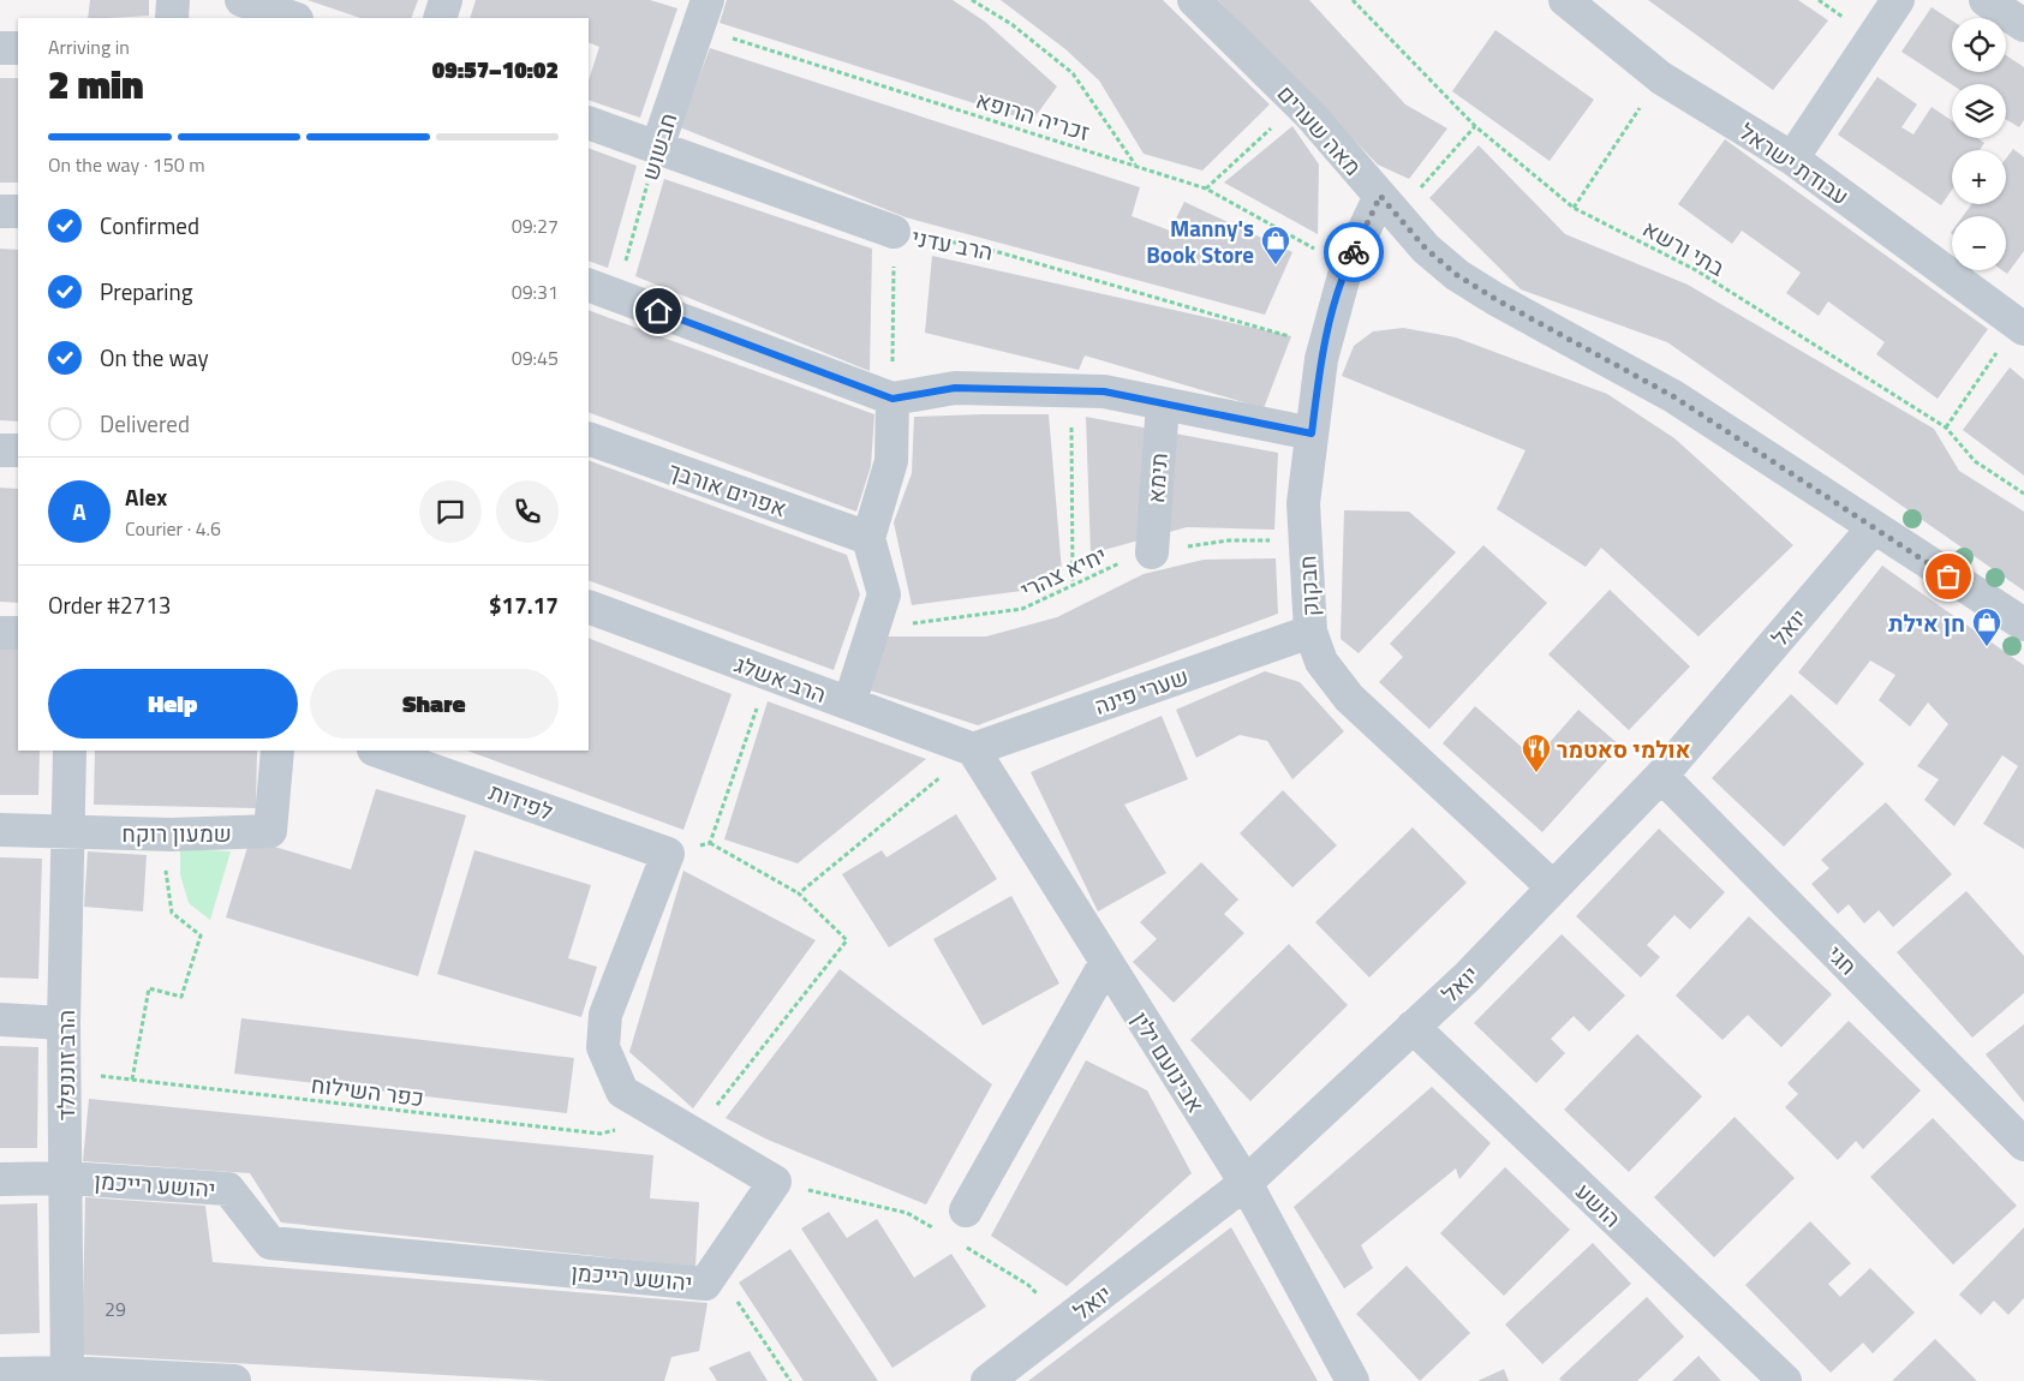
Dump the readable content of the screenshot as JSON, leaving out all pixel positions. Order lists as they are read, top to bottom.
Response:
{
  "streets": {
    "street": [
      "מאה שערים",
      "חבשוש",
      "עבודת ישראל",
      "הרב עדני",
      "תימא",
      "אפרים אורבך",
      "חבקוק",
      "יואל",
      "הרב אשלג",
      "שערי פינה",
      "לפידות",
      "שמעון רוקח",
      "חגי",
      "אבינועם ילין",
      "הרב זוננפלד",
      "יהושע רייכמן",
      "הושע"
    ],
    "path": [
      "זכריה הרופא",
      "בתי ורשא",
      "יחיא צהרי",
      "כפר השילוח"
    ]
  },
  "crossings": [
    ["זכריה הרופא", "חבשוש"],
    ["זכריה הרופא", "חבקוק"],
    ["מאה שערים", "חבקוק"],
    ["מאה שערים", "יואל"],
    ["חבשוש", "הרב עדני"],
    ["הרב עדני", "חבקוק"],
    ["תימא", "יחיא צהרי"],
    ["חבקוק", "יואל"],
    ["חבקוק", "שערי פינה"],
    ["יואל", "חגי"],
    ["יואל", "אבינועם ילין"],
    ["יואל", "הושע"],
    ["הרב אשלג", "שערי פינה"],
    ["הרב אשלג", "אבינועם ילין"],
    ["שערי פינה", "אבינועם ילין"],
    ["שמעון רוקח", "הרב זוננפלד"],
    ["הרב זוננפלד", "כפר השילוח"],
    ["הרב זוננפלד", "יהושע רייכמן"]
  ],
  "places": {
    "shop": ["Manny's Book Store", "חן אילת"],
    "restaurant": ["אולמי סאטמר"]
  },
  "house_numbers": ["29"],
  "page": {
    "map_buttons": ["+", "−"],
    "heading": ["2 min", "Arriving in", "09:57–10:02"],
    "panel": [
      "Alex",
      "Courier · 4.6",
      "Order #2713",
      "$17.17"
    ],
    "bar": "On the way · 150 m",
    "list": [
      ["Confirmed", "09:27"],
      ["Preparing", "09:31"],
      ["On the way", "09:45"],
      "Delivered"
    ],
    "round": "A",
    "buttons": ["Help", "Share"]
  }
}
